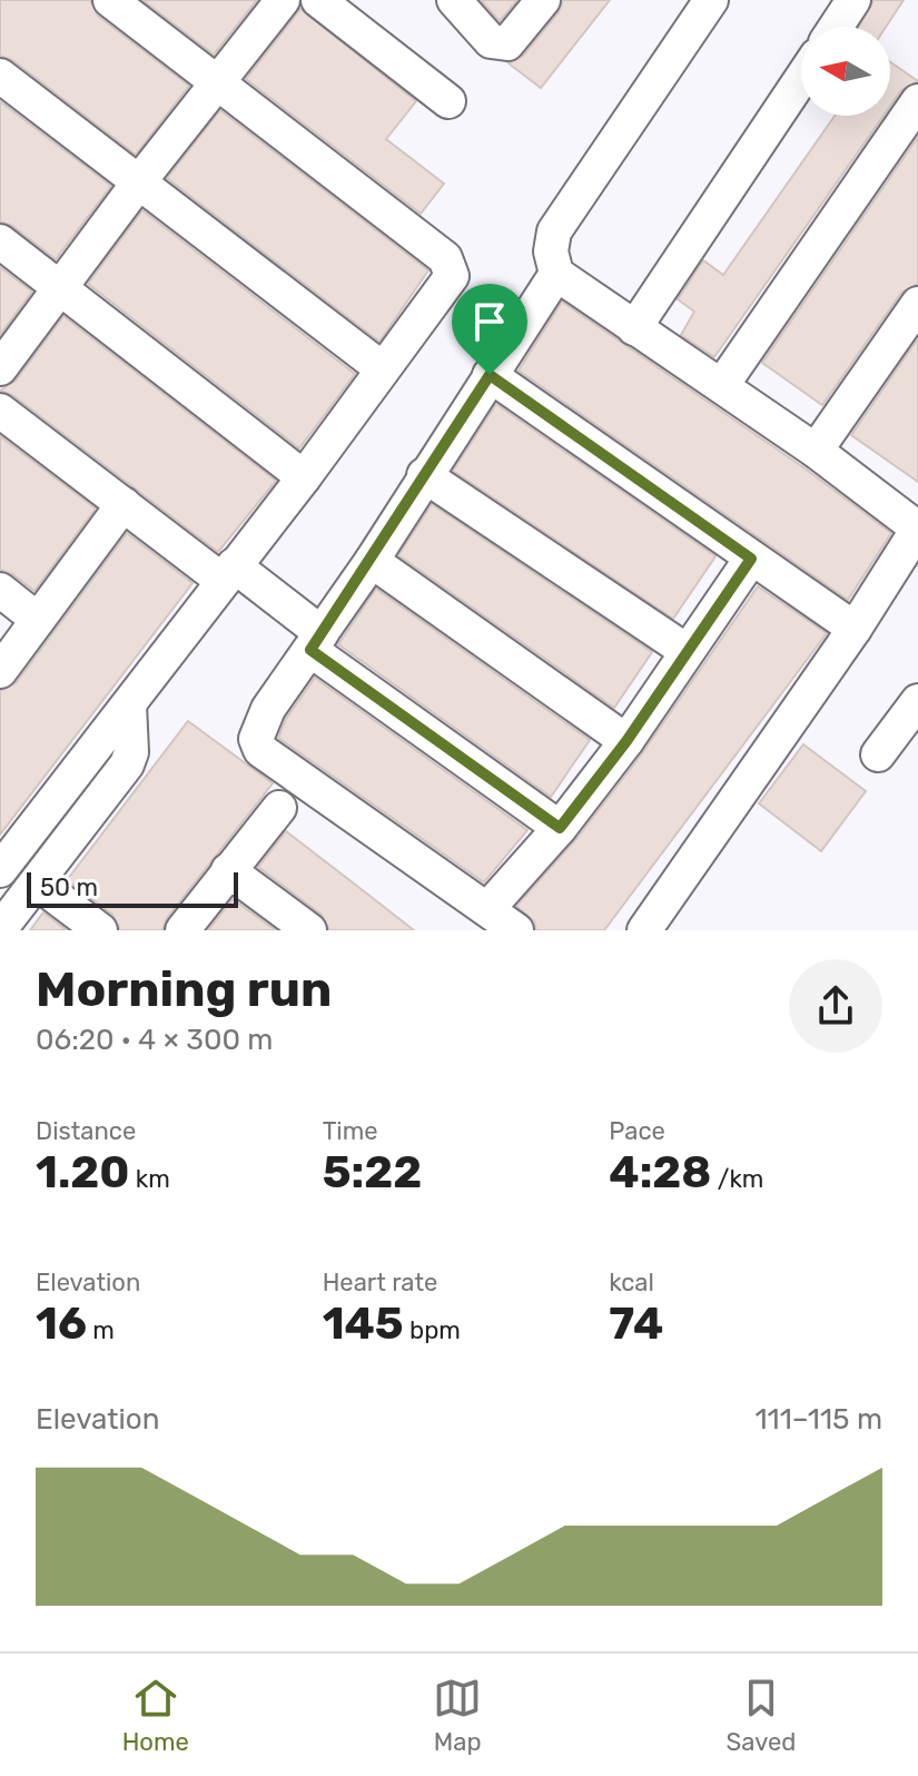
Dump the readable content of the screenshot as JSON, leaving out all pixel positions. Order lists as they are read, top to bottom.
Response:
{
  "scale_bar": "50 m",
  "north": "left",
  "page": {
    "scale": "50 m",
    "heading": ["Morning run", "06:20 · 4 × 300 m"],
    "stats": [
      ["Distance", "1.20 km"],
      ["Time", "5:22"],
      ["Pace", "4:28 /km"],
      ["Elevation", "16 m"],
      ["Heart rate", "145 bpm"],
      ["kcal", "74"]
    ],
    "chart": ["Elevation", "111–115 m"],
    "tabs": ["Home", "Map", "Saved"]
  }
}
